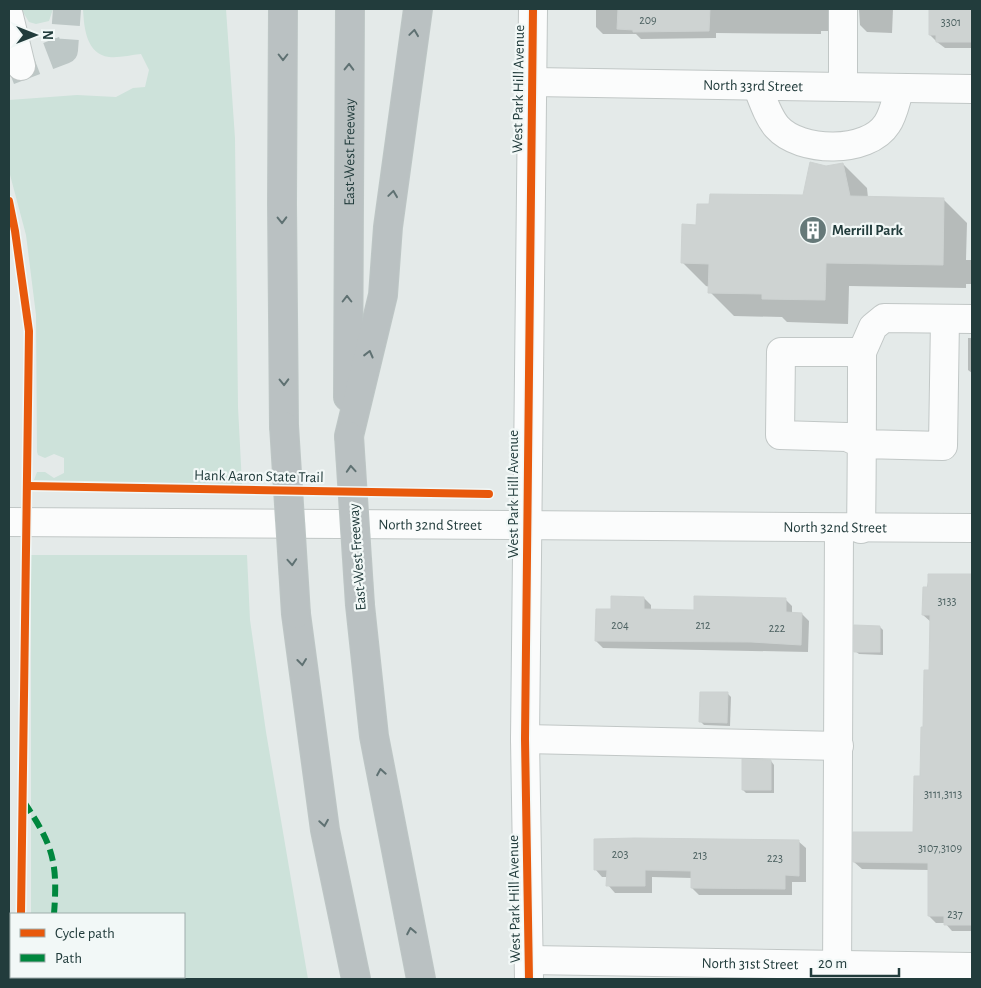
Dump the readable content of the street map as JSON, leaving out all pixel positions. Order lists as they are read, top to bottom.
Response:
{
  "streets": {
    "highway": ["East-West Freeway"],
    "street": [
      "North 33rd Street",
      "West Park Hill Avenue",
      "North 32nd Street",
      "North 31st Street"
    ],
    "cycle path": ["Hank Aaron State Trail"]
  },
  "crossings": [
    ["North 33rd Street", "West Park Hill Avenue"],
    ["West Park Hill Avenue", "North 32nd Street"],
    ["West Park Hill Avenue", "North 31st Street"]
  ],
  "places": {
    "building": ["Merrill Park"]
  },
  "house_numbers": [
    "209",
    "3301",
    "3133",
    "204",
    "212",
    "222",
    "3111,3113",
    "3107,3109",
    "203",
    "213",
    "223",
    "237"
  ],
  "legend": ["Cycle path", "Path"],
  "scale_bar": "20 m",
  "north": "right"
}
